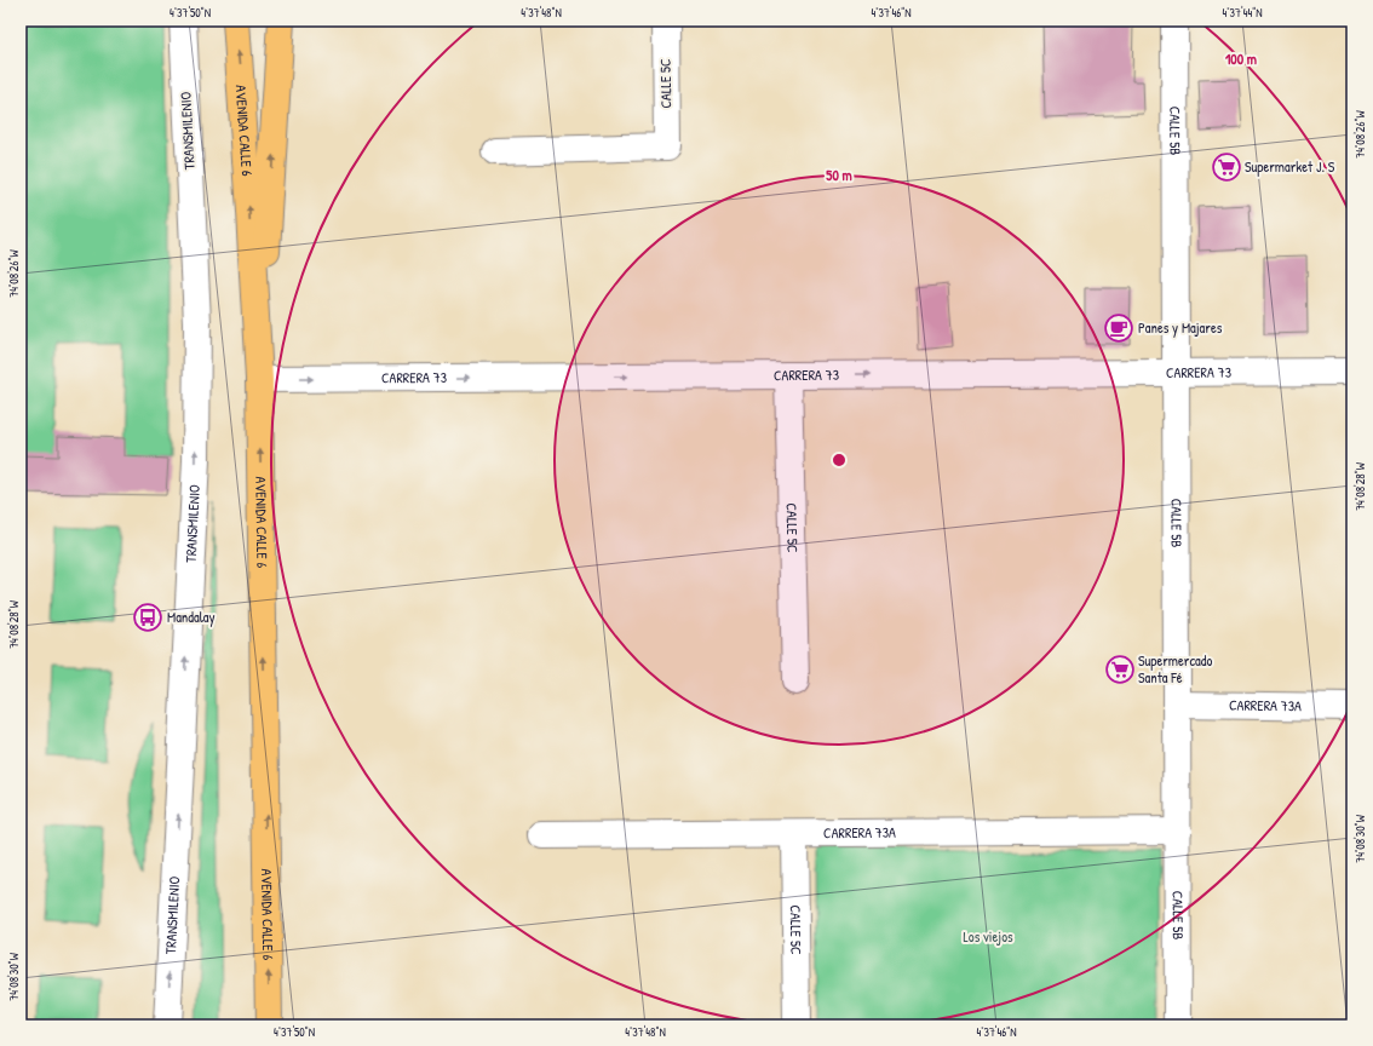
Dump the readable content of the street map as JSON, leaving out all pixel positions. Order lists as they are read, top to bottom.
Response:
{
  "streets": {
    "highway": ["AVENIDA CALLE 6"],
    "street": [
      "CALLE 5C",
      "TRANSMILENIO",
      "CALLE 5B",
      "CARRERA 73",
      "CARRERA 73A"
    ]
  },
  "crossings": [
    ["CALLE 5C", "CARRERA 73"],
    ["CALLE 5C", "CARRERA 73A"],
    ["AVENIDA CALLE 6", "CARRERA 73"],
    ["CALLE 5B", "CARRERA 73"],
    ["CALLE 5B", "CARRERA 73A"]
  ],
  "one_way": ["TRANSMILENIO", "CARRERA 73"],
  "parks": ["Los viejos"],
  "places": {
    "supermarket": ["Supermarket J. S", "Supermercado Santa Fé"],
    "cafe": ["Panes y Majares"],
    "bus stop": ["Mandalay"]
  },
  "coordinates": [
    "4°37'50\"N",
    "4°37'48\"N",
    "4°37'46\"N",
    "4°37'44\"N",
    "74°08'26\"W",
    "74°08'28\"W",
    "74°08'30\"W"
  ],
  "rings": ["100 m", "50 m"]
}
